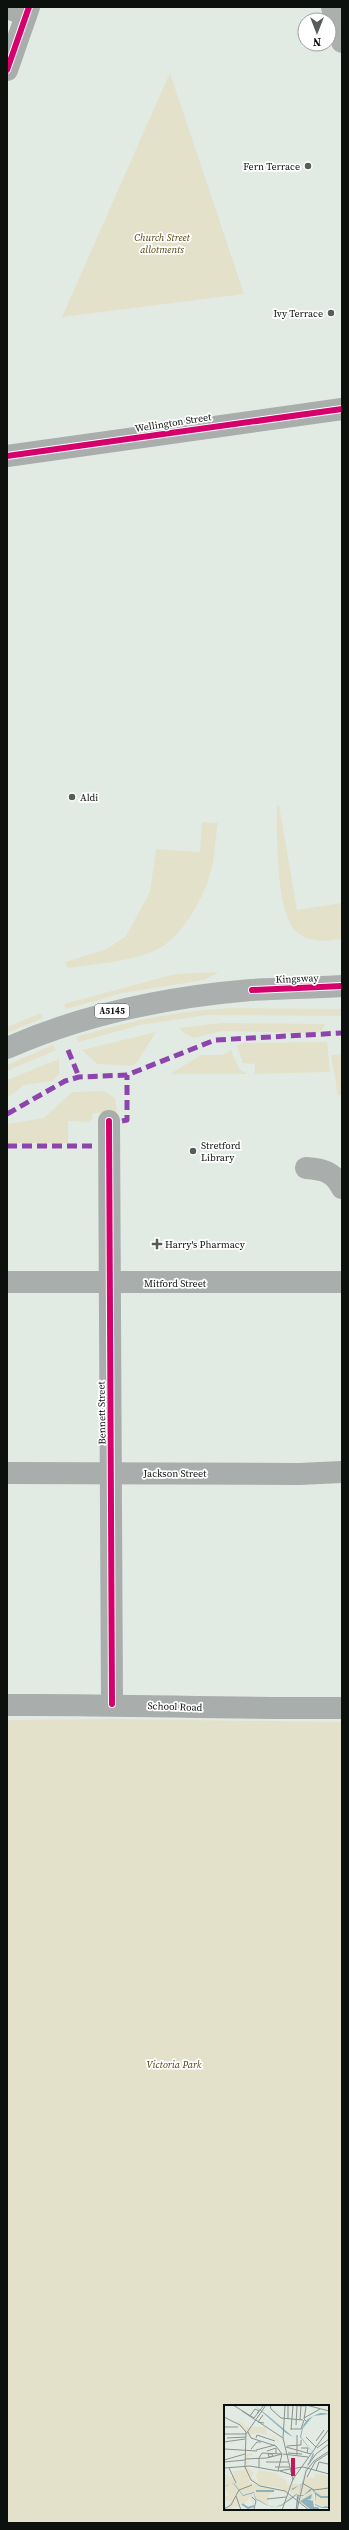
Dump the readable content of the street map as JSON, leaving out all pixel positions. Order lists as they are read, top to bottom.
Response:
{
  "streets": {
    "main road": ["Kingsway", "A5145"],
    "street": [
      "Wellington Street",
      "Mitford Street",
      "Bennett Street",
      "Jackson Street",
      "School Road"
    ]
  },
  "crossings": [
    ["Mitford Street", "Bennett Street"],
    ["Bennett Street", "Jackson Street"],
    ["Bennett Street", "School Road"]
  ],
  "parks": ["Church Street allotments", "Victoria Park"],
  "places": {
    "other": [
      "Fern Terrace",
      "Ivy Terrace",
      "Aldi",
      "Stretford Library"
    ],
    "health": ["Harry's Pharmacy"]
  },
  "north": "bottom"
}
